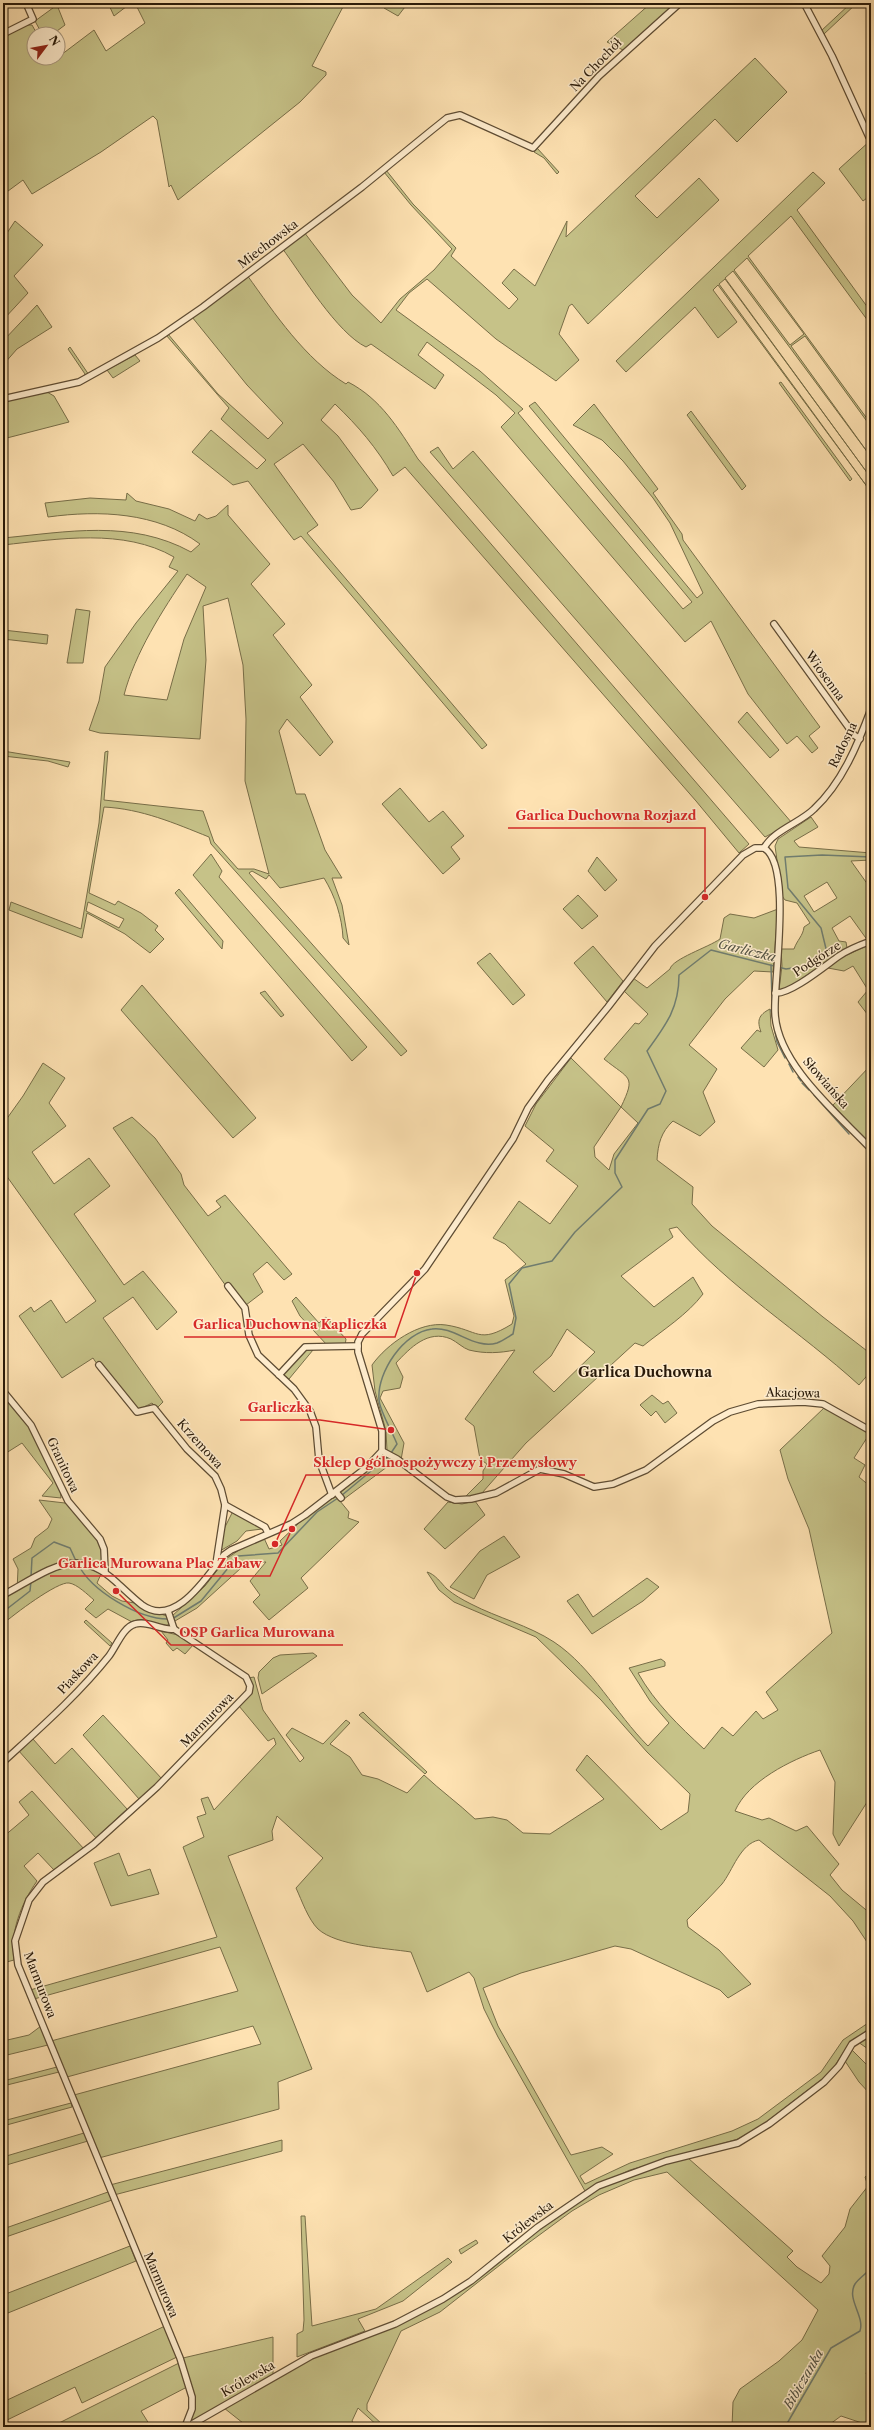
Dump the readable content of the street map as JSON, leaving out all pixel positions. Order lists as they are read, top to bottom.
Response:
{
  "streets": {
    "street": [
      "Na Chochół",
      "Miechowska",
      "Wiosenna",
      "Radosna",
      "Podgórze",
      "Słowiańska",
      "Akacjowa",
      "Krzemowa",
      "Granitowa",
      "Piaskowa",
      "Marmurowa",
      "Królewska"
    ]
  },
  "crossings": [
    ["Na Chochół", "Miechowska"],
    ["Wiosenna", "Radosna"],
    ["Radosna", "Słowiańska"],
    ["Podgórze", "Słowiańska"],
    ["Piaskowa", "Marmurowa"],
    ["Marmurowa", "Królewska"]
  ],
  "districts": ["Garlica Duchowna"],
  "water": ["Garliczka", "Bibiczanka"],
  "places": [
    "Garlica Duchowna Rozjazd",
    "Garlica Duchowna Kapliczka",
    "Garliczka",
    "Garlica Murowana Plac Zabaw",
    "Sklep Ogólnospożywczy i Przemysłowy",
    "OSP Garlica Murowana"
  ],
  "north": "top right"
}
